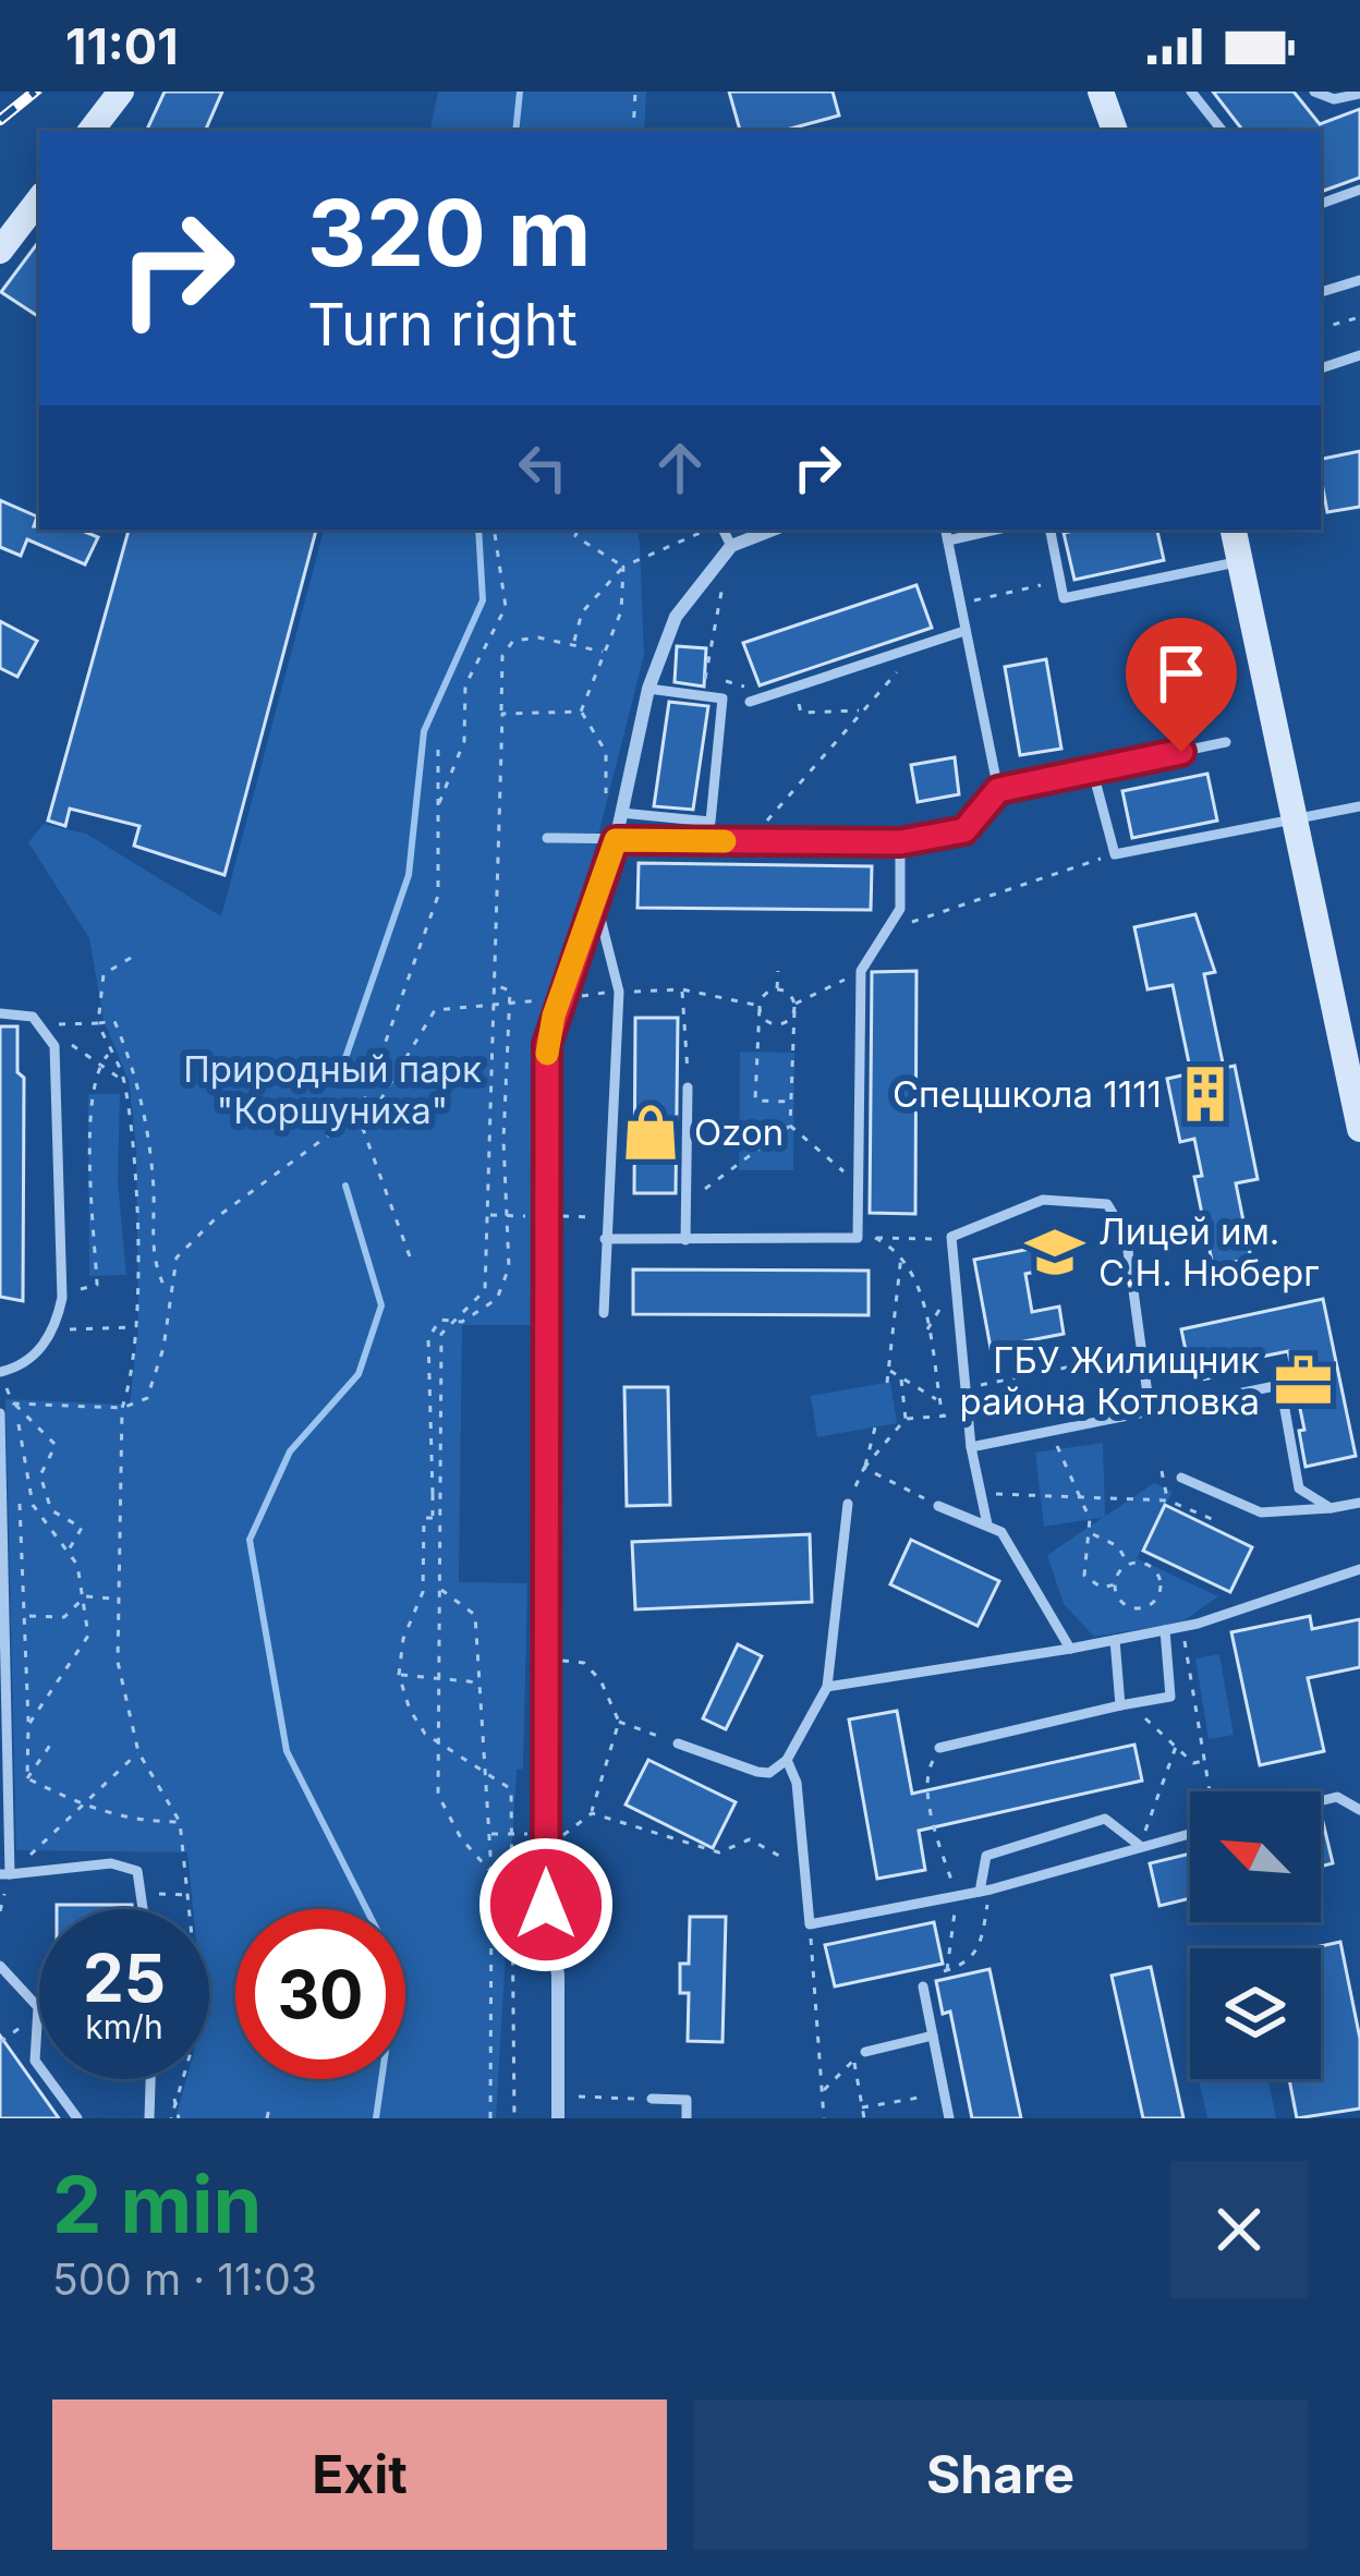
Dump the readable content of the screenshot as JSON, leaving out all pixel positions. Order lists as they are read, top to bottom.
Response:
{
  "parks": ["Природный парк \"Коршуниха\""],
  "places": {
    "building": ["Спецшкола 1111"],
    "shop": ["Ozon"],
    "school or university": ["Лицей им. С.Н. Нюберг"],
    "office": ["ГБУ Жилищник района Котловка"]
  },
  "north": "top left",
  "page": {
    "status": "11:01",
    "turn": ["320 m", "Turn right"],
    "speed": "25 km/h",
    "limit": "30",
    "heading": ["2 min", "500 m · 11:03"],
    "buttons": ["Exit", "Share"]
  }
}
